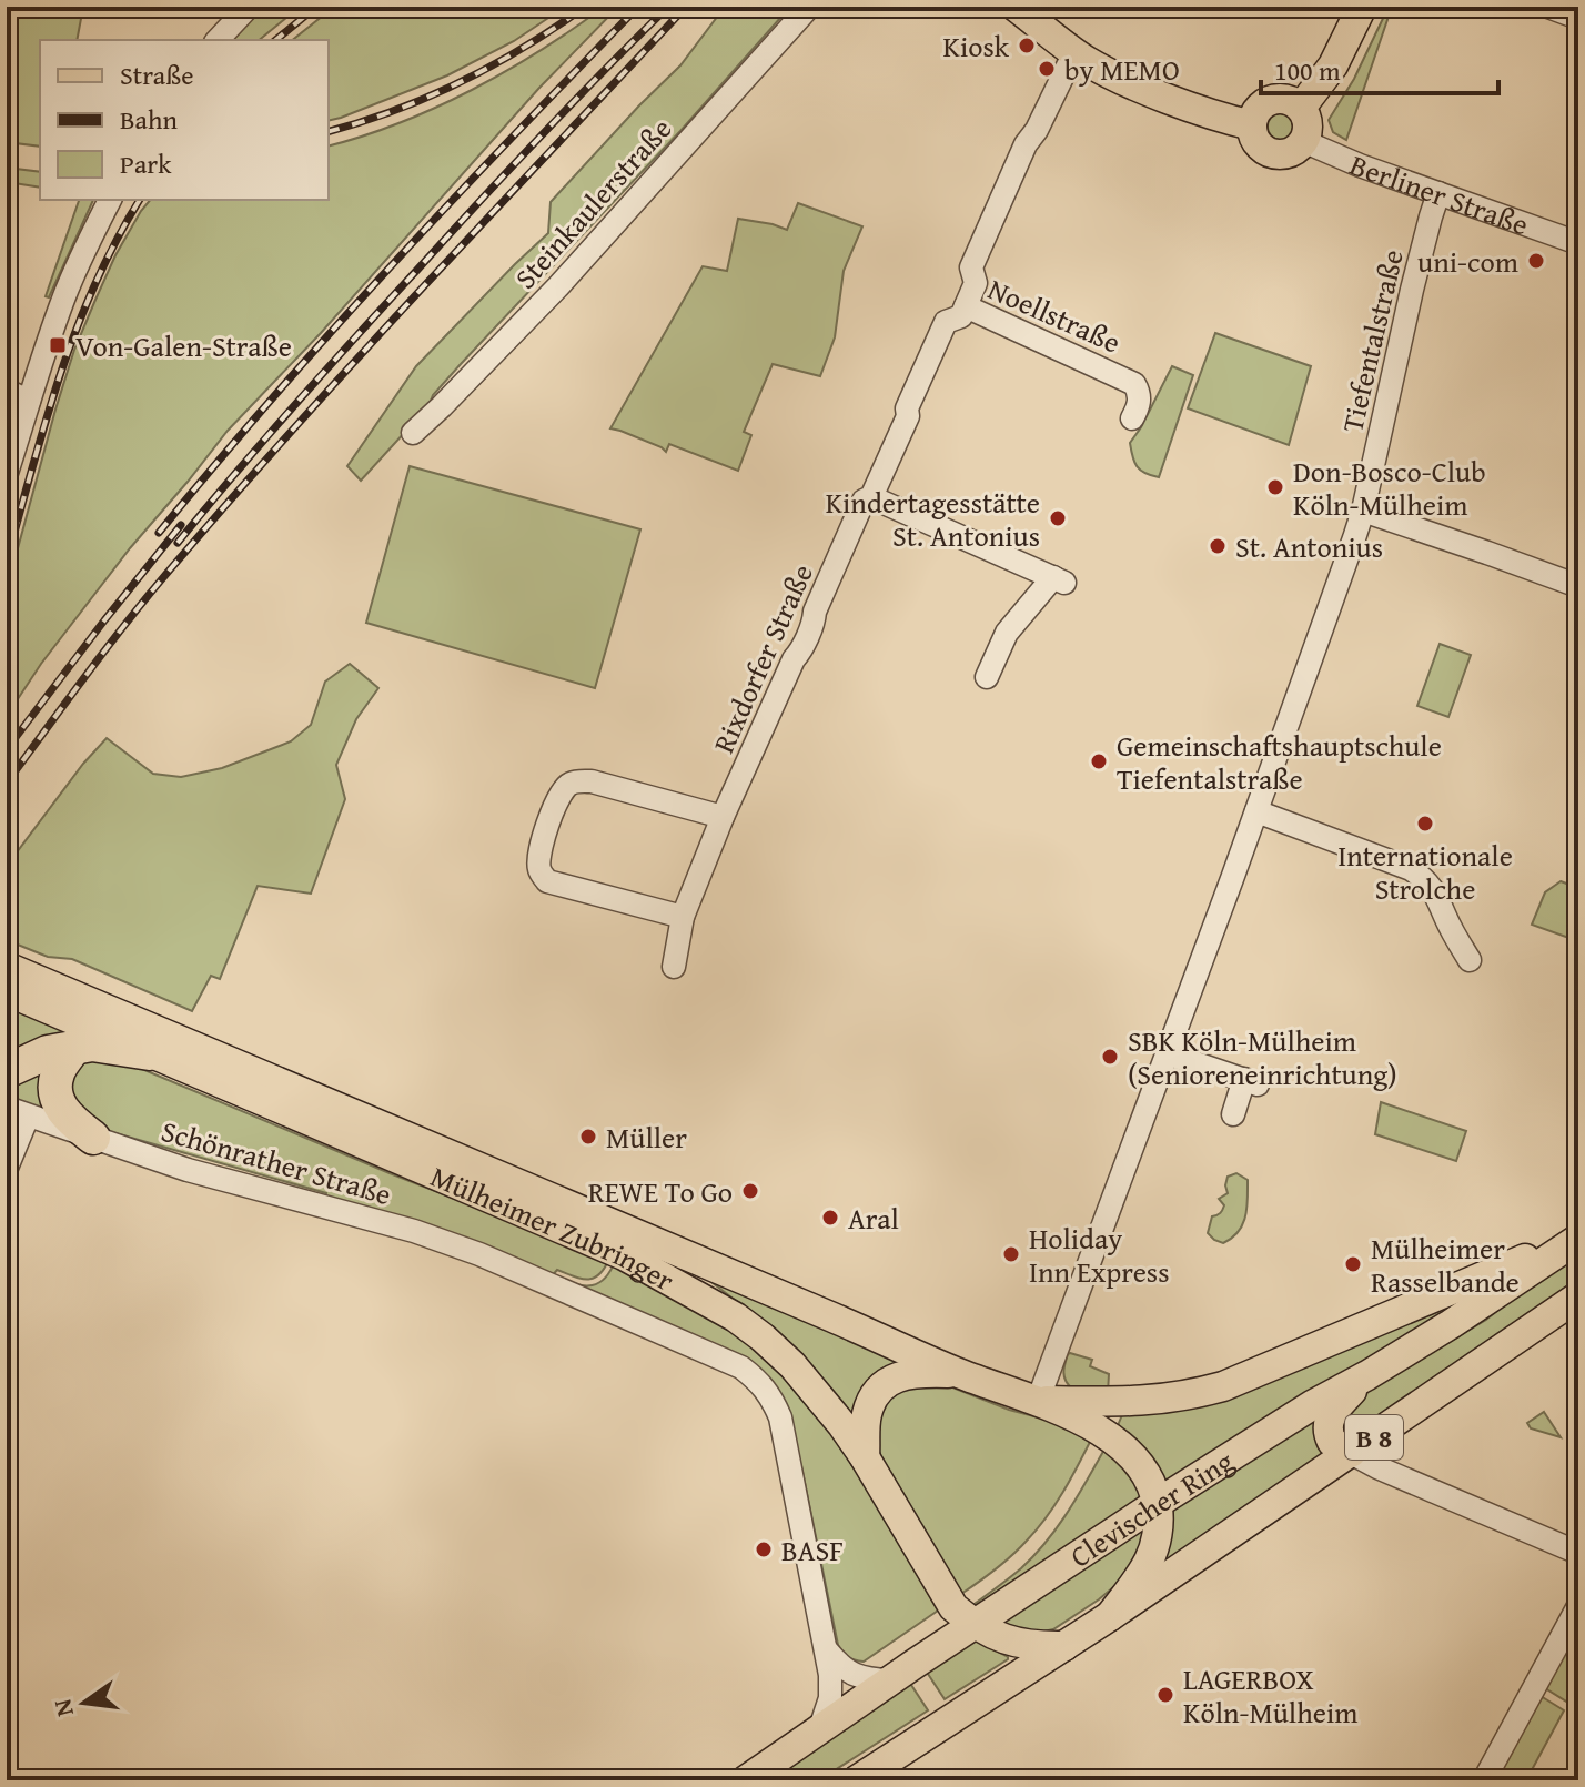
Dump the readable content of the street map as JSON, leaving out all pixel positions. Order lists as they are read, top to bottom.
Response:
{
  "streets": {
    "main road": ["Mülheimer Zubringer", "B 8", "Clevischer Ring"],
    "street": [
      "Berliner Straße",
      "Steinkaulerstraße",
      "Noellstraße",
      "Tiefentalstraße",
      "Rixdorfer Straße",
      "Schönrather Straße"
    ]
  },
  "crossings": [
    ["Berliner Straße", "Tiefentalstraße"],
    ["Noellstraße", "Rixdorfer Straße"],
    ["Tiefentalstraße", "Mülheimer Zubringer"],
    ["Tiefentalstraße", "Clevischer Ring"],
    ["Schönrather Straße", "Clevischer Ring"],
    ["Mülheimer Zubringer", "Clevischer Ring"],
    ["B 8", "Clevischer Ring"]
  ],
  "places": {
    "other": [
      "Kiosk",
      "by MEMO",
      "uni-com",
      "Don-Bosco-Club Köln-Mülheim",
      "Kindertagesstätte St. Antonius",
      "St. Antonius",
      "Gemeinschaftshauptschule Tiefentalstraße",
      "Internationale Strolche",
      "SBK Köln-Mülheim (Senioreneinrichtung)",
      "Müller",
      "REWE To Go",
      "Aral",
      "Holiday Inn Express",
      "Mülheimer Rasselbande",
      "BASF",
      "LAGERBOX Köln-Mülheim"
    ],
    "transit": ["Von-Galen-Straße"]
  },
  "legend": ["Straße", "Bahn", "Park"],
  "scale_bar": "100 m",
  "north": "left"
}
